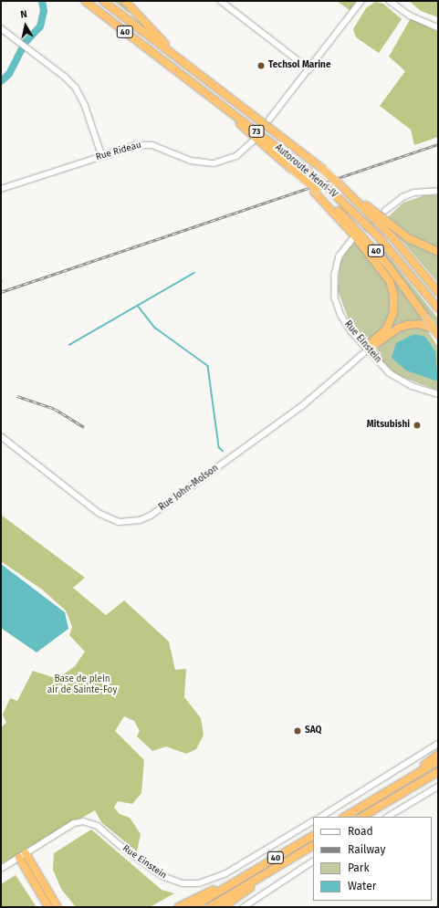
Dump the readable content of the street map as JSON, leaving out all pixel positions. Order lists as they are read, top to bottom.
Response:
{
  "streets": {
    "highway": ["40", "73", "Autoroute Henri-IV"],
    "street": ["Rue Rideau", "Rue Einstein", "Rue John-Molson"]
  },
  "crossings": [
    ["40", "Autoroute Henri-IV"],
    ["Rue Einstein", "Rue John-Molson"]
  ],
  "parks": ["Base de plein air de Sainte-Foy"],
  "places": ["Techsol Marine", "Mitsubishi", "SAQ"],
  "legend": [
    "Road",
    "Railway",
    "Park",
    "Water"
  ],
  "north": "top"
}
